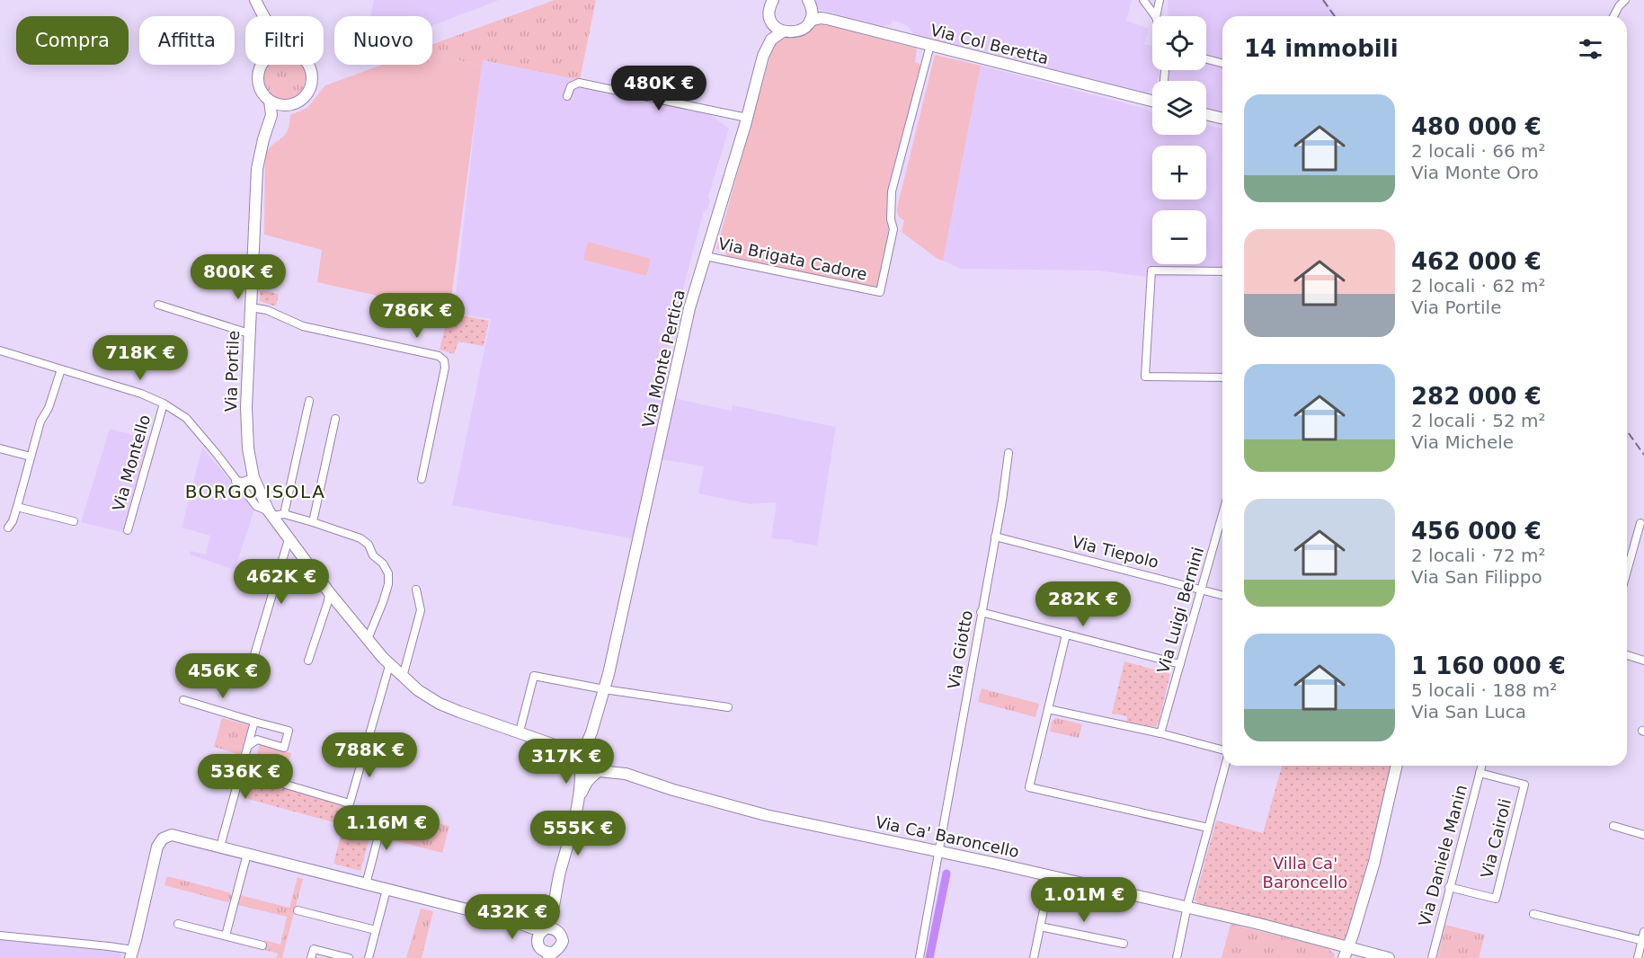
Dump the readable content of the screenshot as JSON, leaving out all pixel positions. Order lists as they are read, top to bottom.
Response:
{
  "streets": {
    "street": [
      "Via Col Beretta",
      "Via Brigata Cadore",
      "Via Monte Pertica",
      "Via Portile",
      "Via Montello",
      "Via Tiepolo",
      "Via Luigi Bernini",
      "Via Giotto",
      "Via Ca' Baroncello",
      "Via Cairoli",
      "Via Daniele Manin"
    ]
  },
  "crossings": [
    ["Via Col Beretta", "Via Brigata Cadore"],
    ["Via Brigata Cadore", "Via Monte Pertica"],
    ["Via Monte Pertica", "Via Portile"],
    ["Via Monte Pertica", "Via Ca' Baroncello"],
    ["Via Portile", "Via Montello"],
    ["Via Portile", "Via Ca' Baroncello"],
    ["Via Tiepolo", "Via Luigi Bernini"],
    ["Via Tiepolo", "Via Giotto"],
    ["Via Giotto", "Via Ca' Baroncello"],
    ["Via Cairoli", "Via Daniele Manin"]
  ],
  "districts": ["BORGO ISOLA"],
  "parks": ["Villa Ca' Baroncello"],
  "page": {
    "map_buttons": ["+", "−"],
    "chip": [
      "Compra",
      "Affitta",
      "Filtri",
      "Nuovo"
    ],
    "heading": "14 immobili",
    "price": [
      "480K €",
      "800K €",
      "786K €",
      "718K €",
      "462K €",
      "282K €",
      "456K €",
      "788K €",
      "317K €",
      "536K €",
      "1.16M €",
      "555K €",
      "1.01M €",
      "432K €"
    ],
    "list": [
      {
        "name": "480 000 €",
        "note": "2 locali · 66 m² · Via Monte Oro"
      },
      {
        "name": "462 000 €",
        "note": "2 locali · 62 m² · Via Portile"
      },
      {
        "name": "282 000 €",
        "note": "2 locali · 52 m² · Via Michele"
      },
      {
        "name": "456 000 €",
        "note": "2 locali · 72 m² · Via San Filippo"
      },
      {
        "name": "1 160 000 €",
        "note": "5 locali · 188 m² · Via San Luca"
      }
    ]
  }
}
